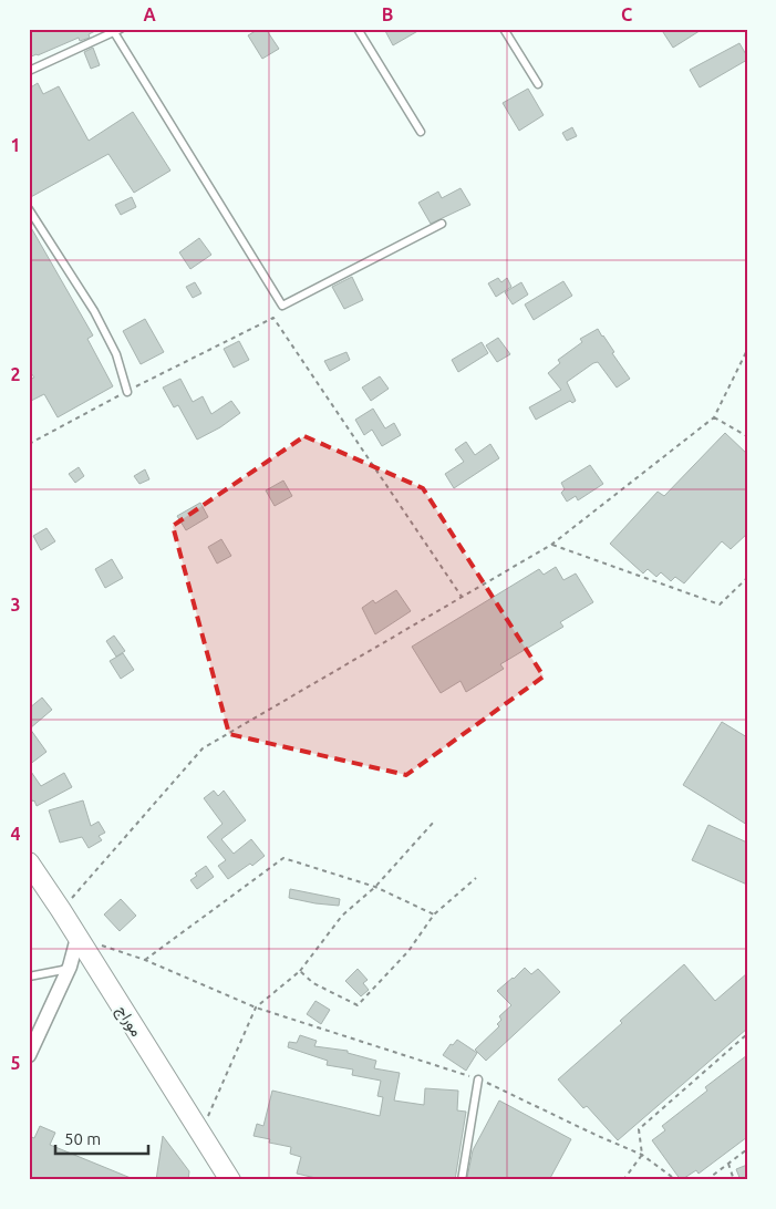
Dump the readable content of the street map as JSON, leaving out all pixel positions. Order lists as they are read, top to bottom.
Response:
{
  "streets": {
    "main road": ["موراج"]
  },
  "scale_bar": "50 m",
  "grid": {
    "columns": ["A", "B", "C"],
    "rows": [
      "1",
      "2",
      "3",
      "4",
      "5"
    ]
  }
}
